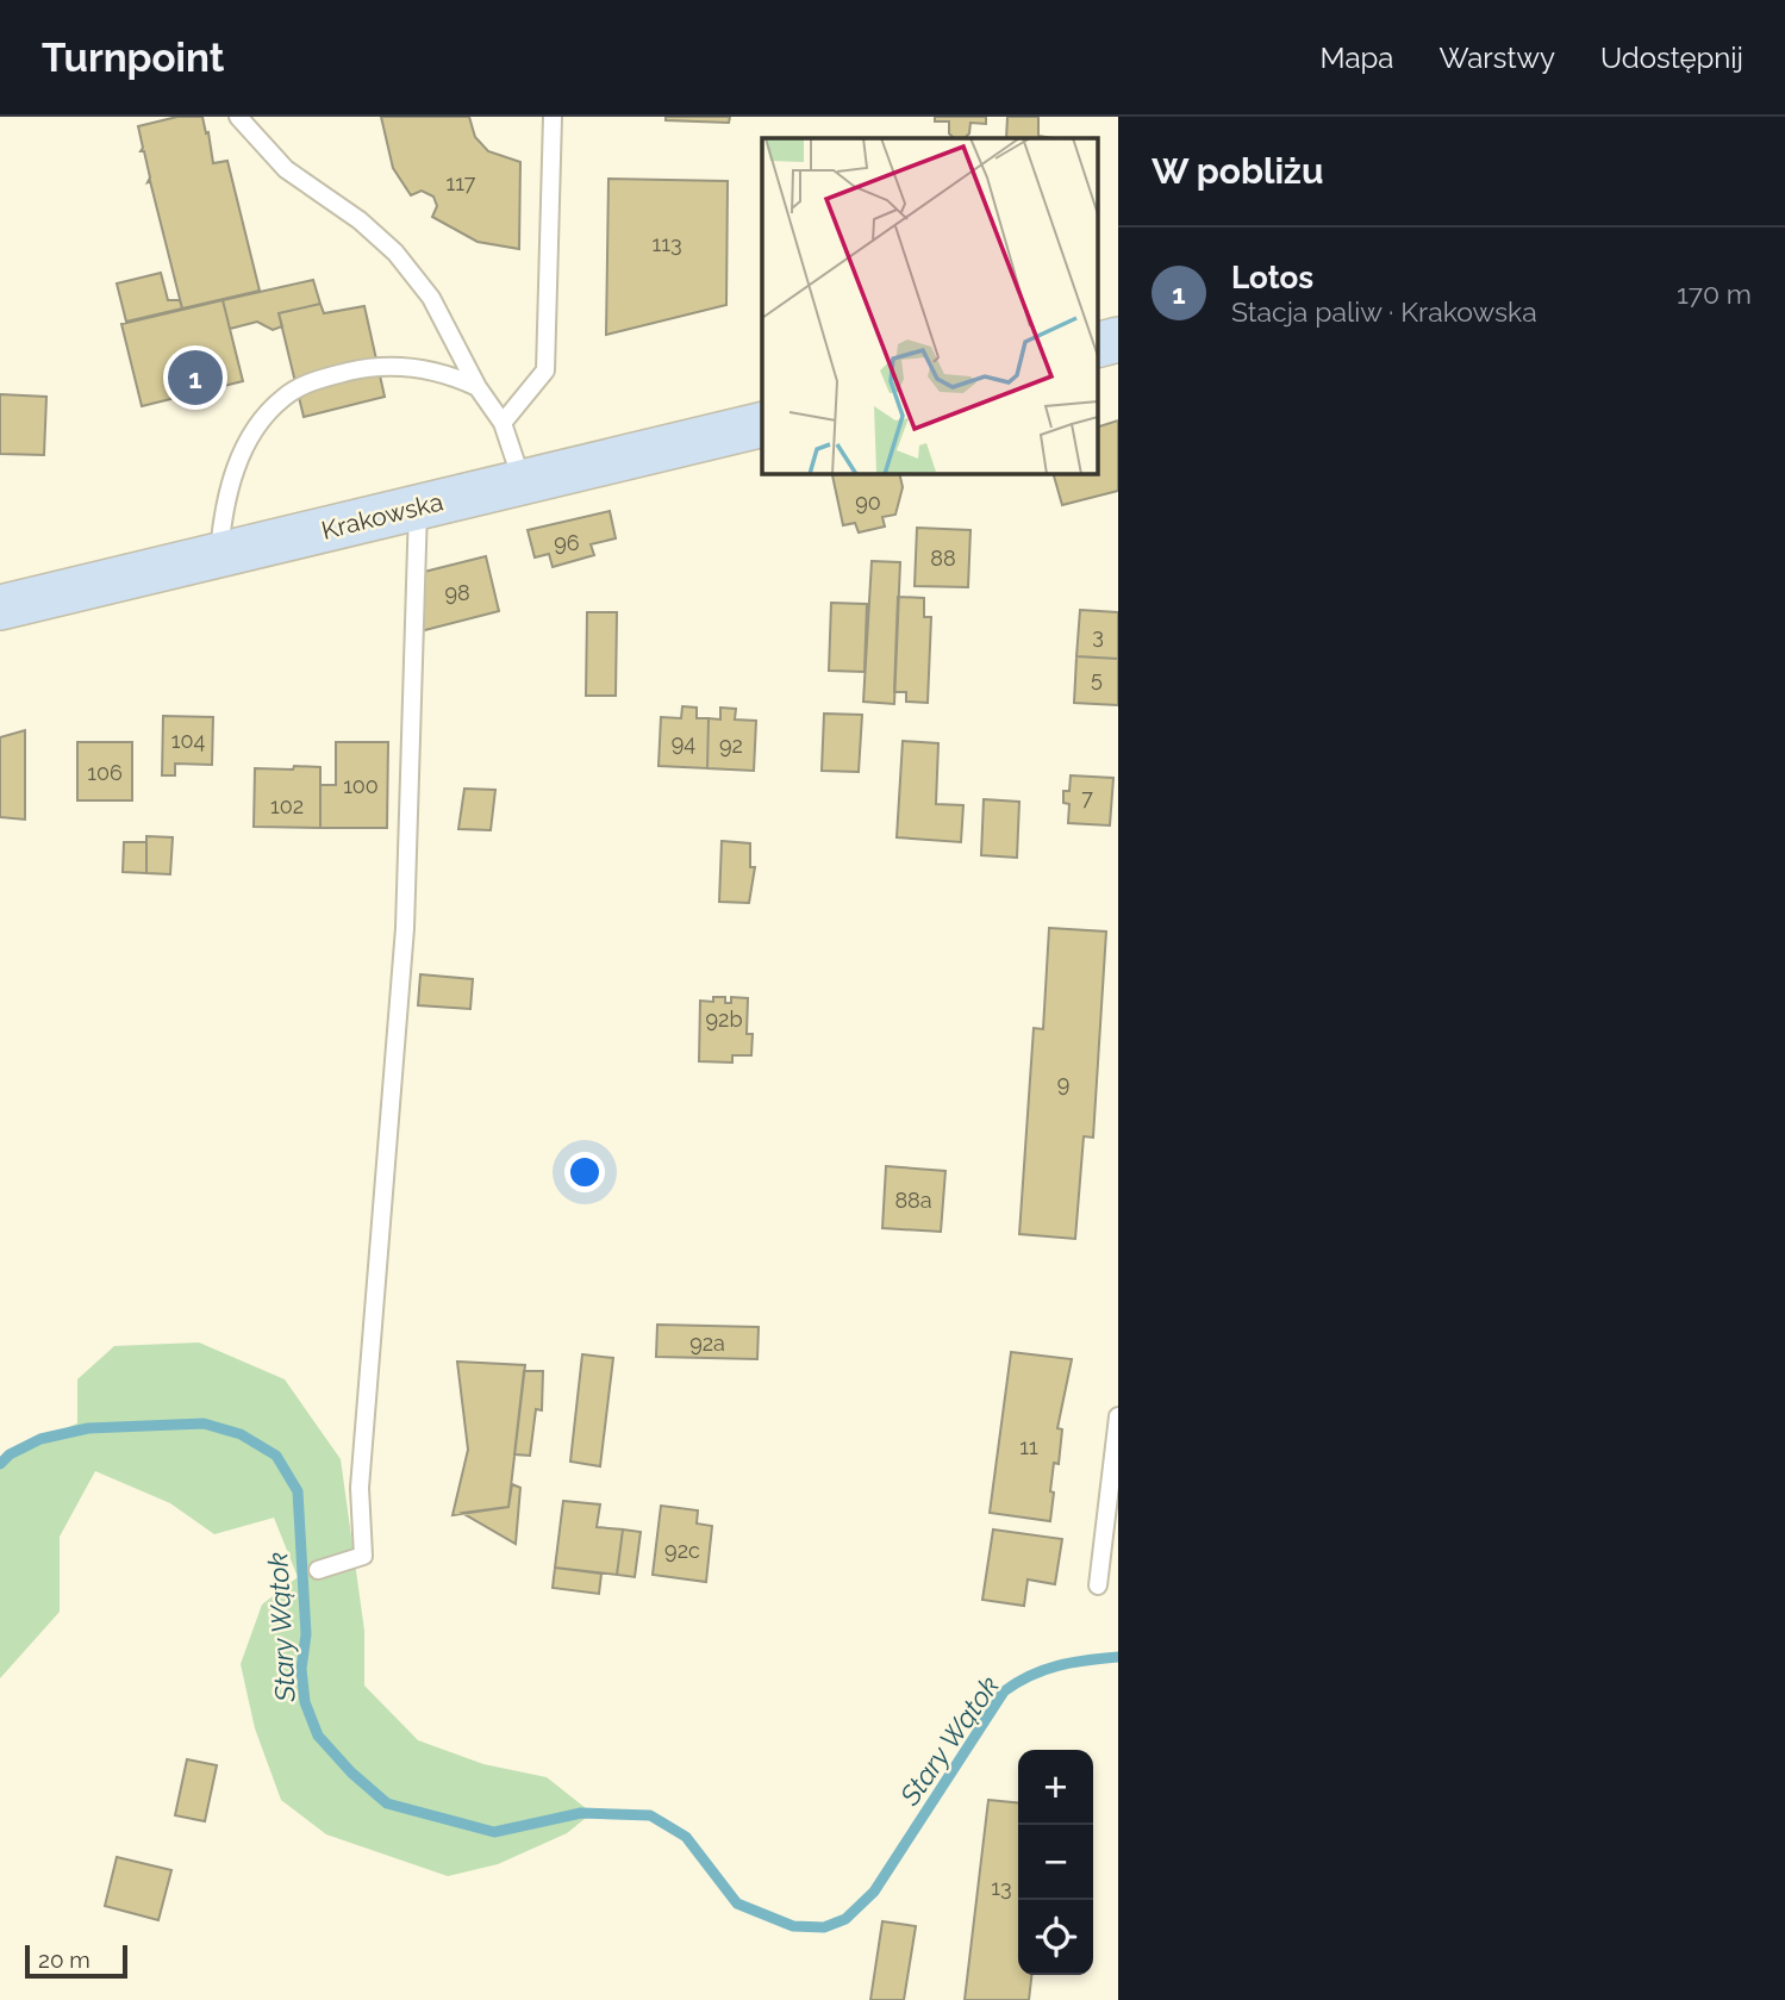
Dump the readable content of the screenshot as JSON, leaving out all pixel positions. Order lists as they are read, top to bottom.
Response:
{
  "streets": {
    "street": ["Krakowska"]
  },
  "water": ["Stary Wątok"],
  "house_numbers": [
    "117",
    "113",
    "90",
    "96",
    "88",
    "98",
    "3",
    "5",
    "104",
    "94",
    "92",
    "106",
    "100",
    "7",
    "102",
    "92b",
    "9",
    "88a",
    "92a",
    "11",
    "92c",
    "13"
  ],
  "scale_bar": "20 m",
  "page": {
    "header": "Turnpoint",
    "nav": ["Mapa", "Warstwy", "Udostępnij"],
    "heading": "W pobliżu",
    "list": [
      {
        "mark": "1",
        "name": "Lotos",
        "note": "Stacja paliw · Krakowska",
        "value": "170 m"
      }
    ],
    "pins": "1",
    "map_buttons": ["+", "−"],
    "scale": "20 m"
  }
}
